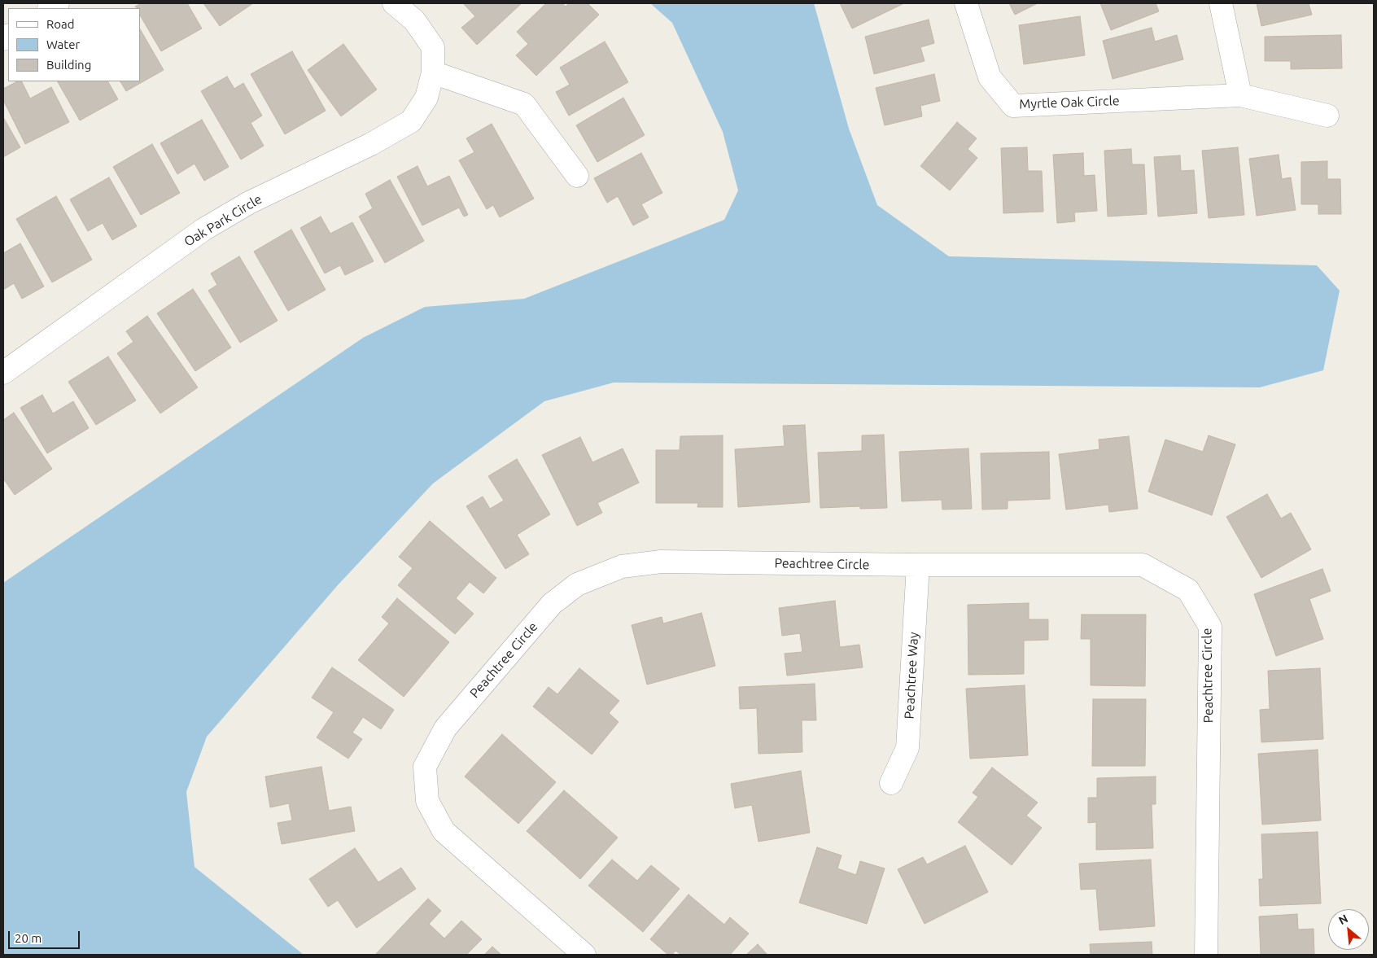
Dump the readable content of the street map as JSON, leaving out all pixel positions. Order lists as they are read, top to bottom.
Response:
{
  "streets": {
    "street": [
      "Myrtle Oak Circle",
      "Oak Park Circle",
      "Peachtree Circle",
      "Peachtree Way"
    ]
  },
  "crossings": [
    ["Peachtree Circle", "Peachtree Way"]
  ],
  "legend": ["Road", "Water", "Building"],
  "scale_bar": "20 m",
  "north": "top left"
}
